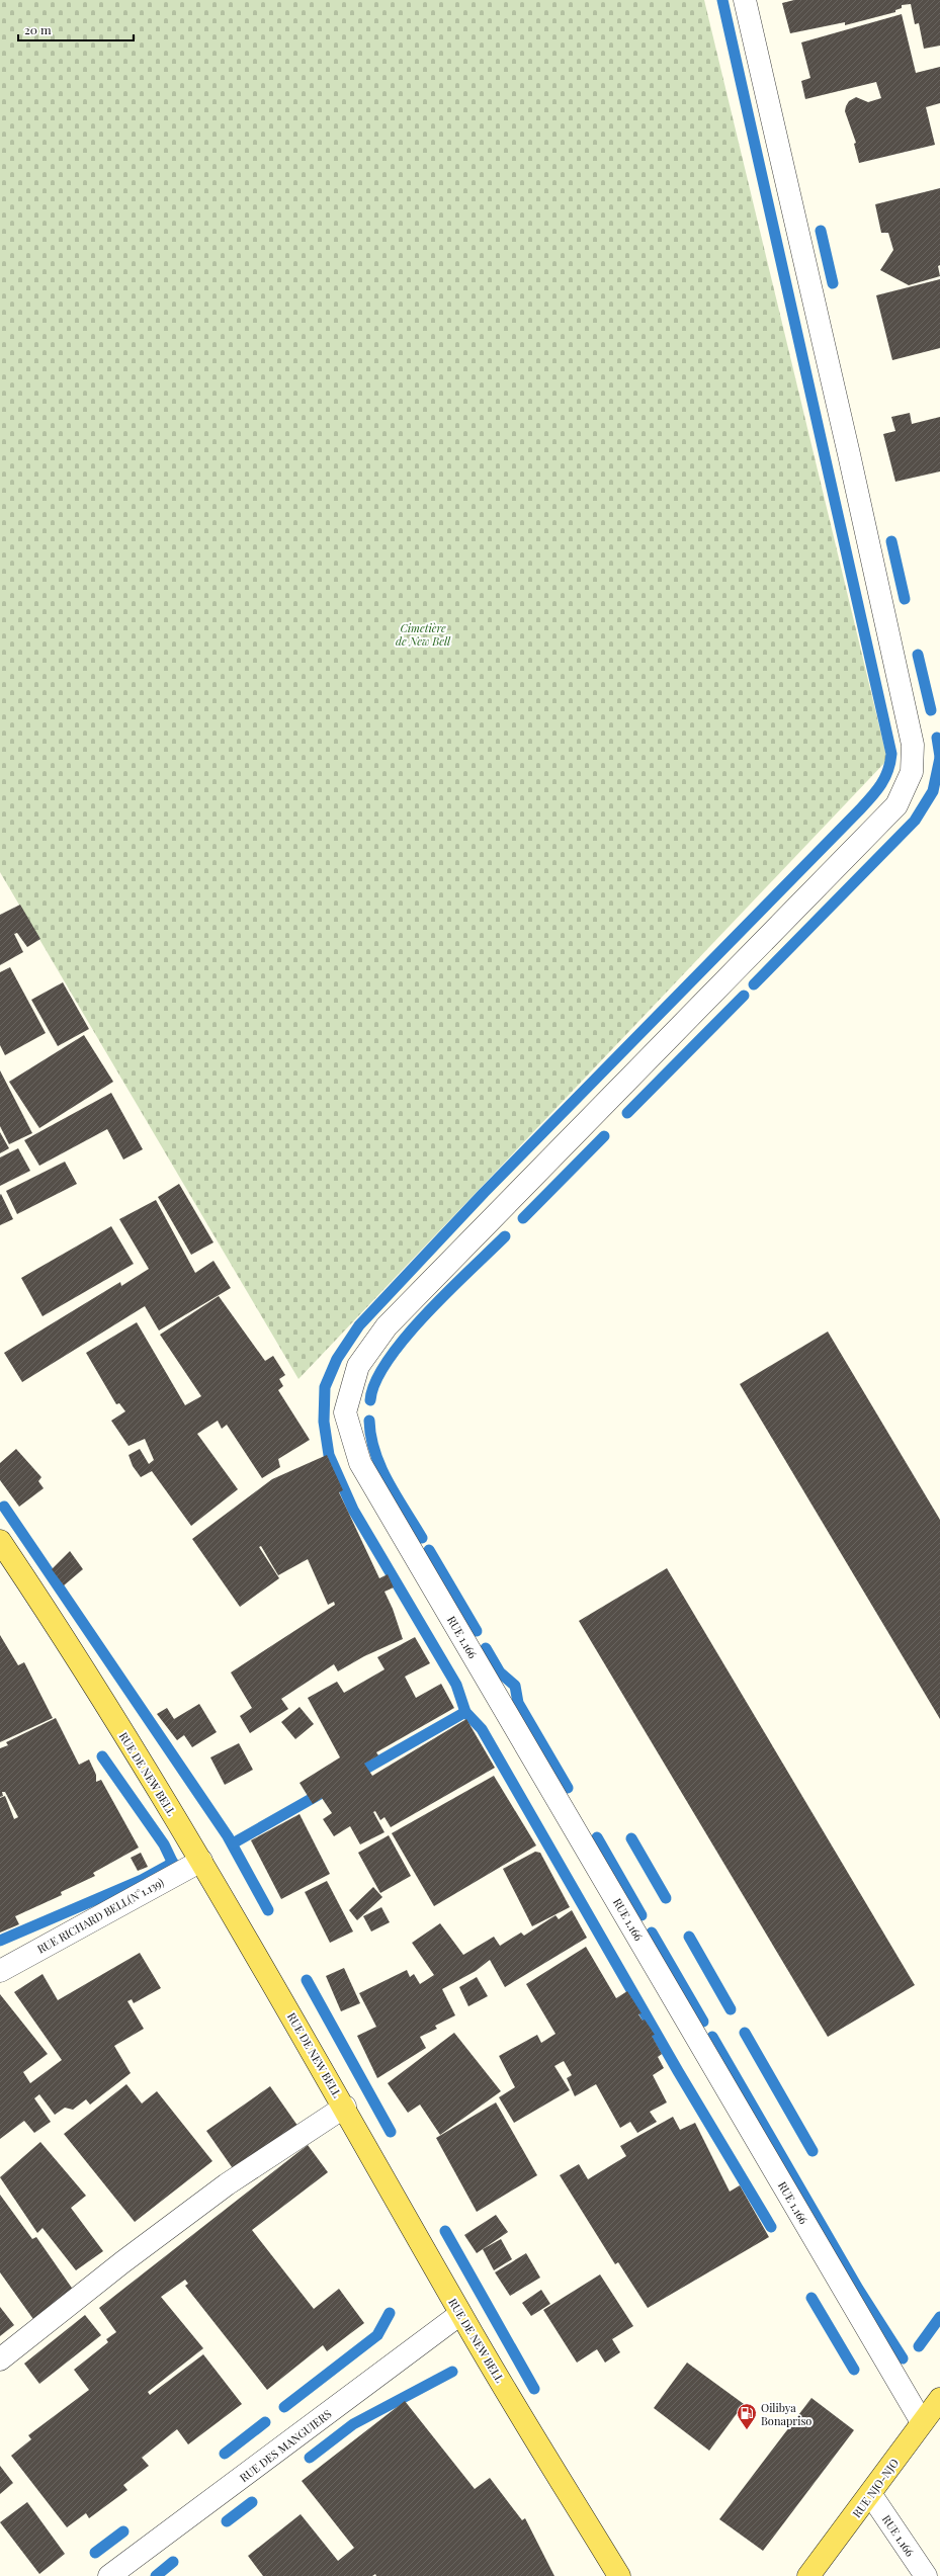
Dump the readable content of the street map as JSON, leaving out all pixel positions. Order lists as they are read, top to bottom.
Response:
{
  "streets": {
    "main road": ["RUE DE NEW BELL", "RUE NJO-NJO"],
    "street": ["RUE 1.166", "RUE RICHARD BELL(N°1.139)", "RUE DES MANGUIERS"]
  },
  "crossings": [
    ["RUE 1.166", "RUE NJO-NJO"],
    ["RUE DE NEW BELL", "RUE RICHARD BELL(N°1.139)"],
    ["RUE DE NEW BELL", "RUE DES MANGUIERS"]
  ],
  "parks": ["Cimetière de New Bell"],
  "places": {
    "fuel station": ["Oilibya Bonapriso"]
  },
  "scale_bar": "20 m"
}
